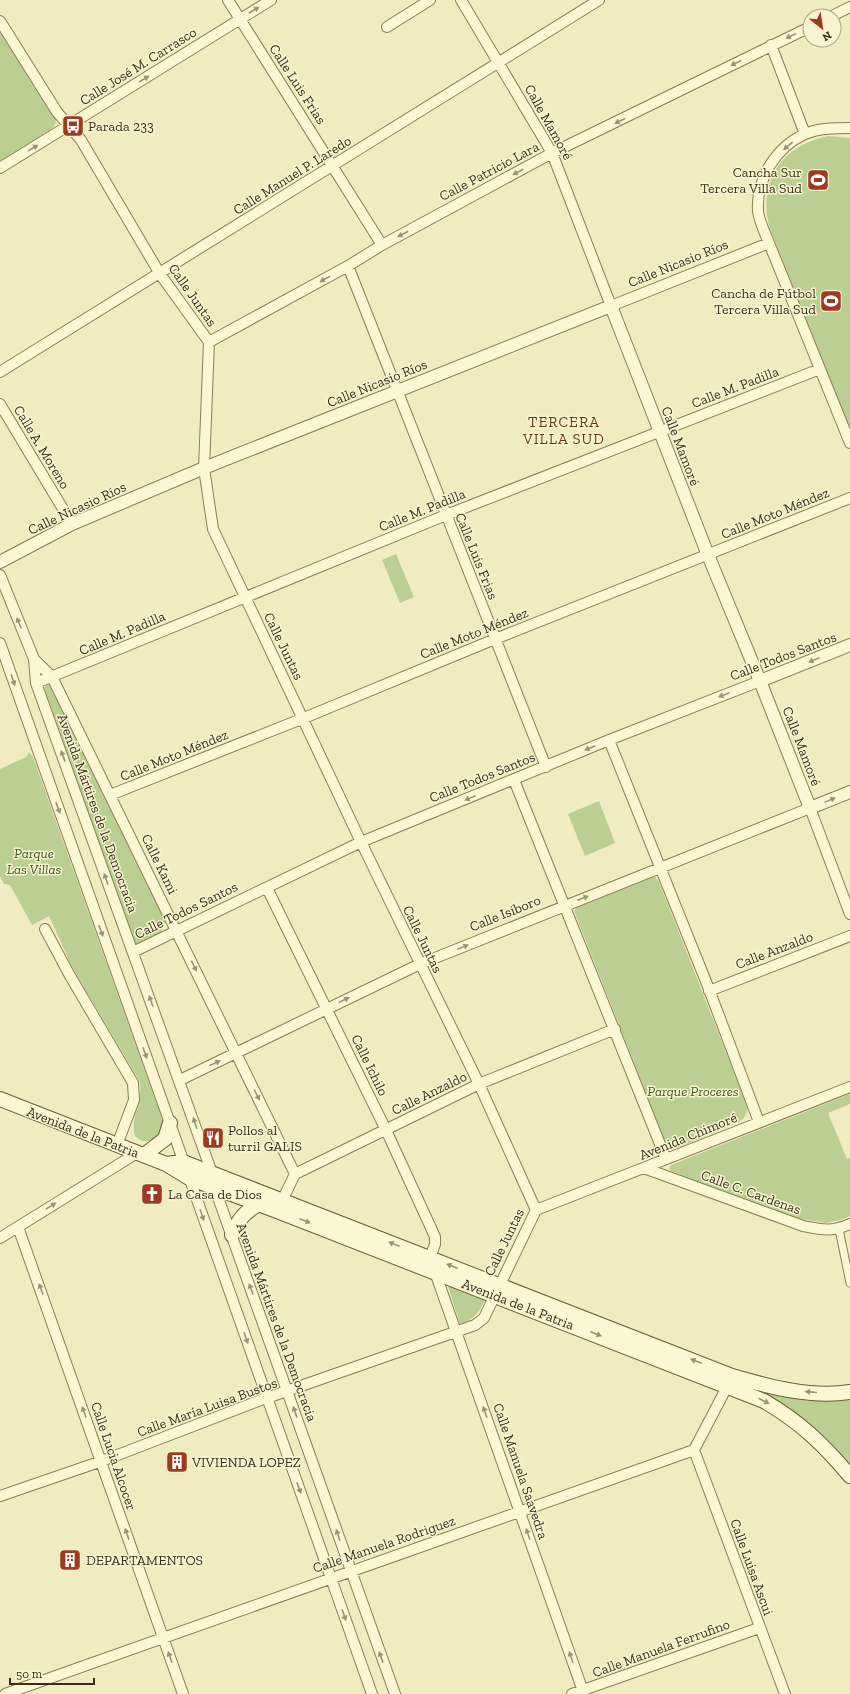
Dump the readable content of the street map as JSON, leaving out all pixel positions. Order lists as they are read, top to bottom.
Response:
{
  "streets": {
    "main road": ["Avenida de la Patria"],
    "street": [
      "Calle José M. Carrasco",
      "Calle Luis Frias",
      "Calle Mamoré",
      "Calle Patricio Lara",
      "Calle Manuel P. Laredo",
      "Calle Nicasio Ríos",
      "Calle Juntas",
      "Calle M. Padilla",
      "Calle A. Moreno",
      "Calle Moto Méndez",
      "Calle Todos Santos",
      "Avenida Mártires de la Democracia",
      "Calle Kami",
      "Calle Isiboro",
      "Calle Anzaldo",
      "Calle Ichilo",
      "Avenida Chimoré",
      "Calle C. Cardenas",
      "Calle María Luisa Bustos",
      "Calle Lucia Alcocer",
      "Calle Manuela Saavedra",
      "Calle Manuela Rodriguez",
      "Calle Luisa Ascui",
      "Calle Manuela Ferrufino"
    ]
  },
  "crossings": [
    ["Calle José M. Carrasco", "Calle Luis Frias"],
    ["Calle José M. Carrasco", "Calle Juntas"],
    ["Calle Luis Frias", "Calle Patricio Lara"],
    ["Calle Luis Frias", "Calle Manuel P. Laredo"],
    ["Calle Luis Frias", "Calle Nicasio Ríos"],
    ["Calle Luis Frias", "Calle M. Padilla"],
    ["Calle Luis Frias", "Calle Moto Méndez"],
    ["Calle Luis Frias", "Calle Todos Santos"],
    ["Calle Mamoré", "Calle Patricio Lara"],
    ["Calle Mamoré", "Calle Manuel P. Laredo"],
    ["Calle Mamoré", "Calle Nicasio Ríos"],
    ["Calle Mamoré", "Calle M. Padilla"],
    ["Calle Mamoré", "Calle Moto Méndez"],
    ["Calle Mamoré", "Calle Todos Santos"],
    ["Calle Mamoré", "Calle Isiboro"],
    ["Calle Patricio Lara", "Calle Juntas"],
    ["Calle Manuel P. Laredo", "Calle Juntas"],
    ["Calle Nicasio Ríos", "Calle Juntas"],
    ["Calle Nicasio Ríos", "Calle A. Moreno"],
    ["Calle Juntas", "Calle M. Padilla"],
    ["Calle Juntas", "Calle Moto Méndez"],
    ["Calle Juntas", "Calle Todos Santos"],
    ["Calle Juntas", "Calle Isiboro"],
    ["Calle Juntas", "Calle Anzaldo"],
    ["Calle Juntas", "Avenida de la Patria"],
    ["Calle Juntas", "Avenida Chimoré"],
    ["Calle Juntas", "Calle María Luisa Bustos"],
    ["Calle M. Padilla", "Avenida Mártires de la Democracia"],
    ["Calle M. Padilla", "Calle Kami"],
    ["Calle Moto Méndez", "Calle Kami"],
    ["Calle Todos Santos", "Avenida Mártires de la Democracia"],
    ["Calle Todos Santos", "Calle Kami"],
    ["Calle Todos Santos", "Calle Ichilo"],
    ["Avenida Mártires de la Democracia", "Calle Kami"],
    ["Avenida Mártires de la Democracia", "Calle Isiboro"],
    ["Avenida Mártires de la Democracia", "Avenida de la Patria"],
    ["Avenida Mártires de la Democracia", "Calle María Luisa Bustos"],
    ["Avenida Mártires de la Democracia", "Calle Manuela Rodriguez"],
    ["Calle Kami", "Calle Isiboro"],
    ["Calle Kami", "Calle Anzaldo"],
    ["Calle Isiboro", "Calle Ichilo"],
    ["Calle Anzaldo", "Calle Ichilo"],
    ["Calle Ichilo", "Avenida de la Patria"],
    ["Calle Ichilo", "Calle Manuela Saavedra"],
    ["Avenida de la Patria", "Calle María Luisa Bustos"],
    ["Avenida de la Patria", "Calle Manuela Saavedra"],
    ["Avenida Chimoré", "Calle C. Cardenas"],
    ["Calle María Luisa Bustos", "Calle Lucia Alcocer"],
    ["Calle María Luisa Bustos", "Calle Manuela Saavedra"],
    ["Calle Lucia Alcocer", "Calle Manuela Rodriguez"],
    ["Calle Manuela Saavedra", "Calle Manuela Rodriguez"],
    ["Calle Manuela Saavedra", "Calle Manuela Ferrufino"],
    ["Calle Manuela Rodriguez", "Calle Luisa Ascui"],
    ["Calle Luisa Ascui", "Calle Manuela Ferrufino"]
  ],
  "one_way": [
    "Calle José M. Carrasco",
    "Calle Patricio Lara",
    "Calle Todos Santos",
    "Calle Isiboro",
    "Calle Lucia Alcocer",
    "Calle Manuela Saavedra"
  ],
  "districts": ["TERCERA VILLA SUD"],
  "parks": ["Parque Las Villas", "Parque Proceres"],
  "places": {
    "bus stop": ["Parada 233"],
    "sports": ["Cancha Sur Tercera Villa Sud", "Cancha de Fútbol Tercera Villa Sud"],
    "restaurant": ["Pollos al turril GALIS"],
    "church": ["La Casa de Dios"],
    "building": ["VIVIENDA LOPEZ", "DEPARTAMENTOS"]
  },
  "scale_bar": "50 m",
  "north": "bottom right"
}
